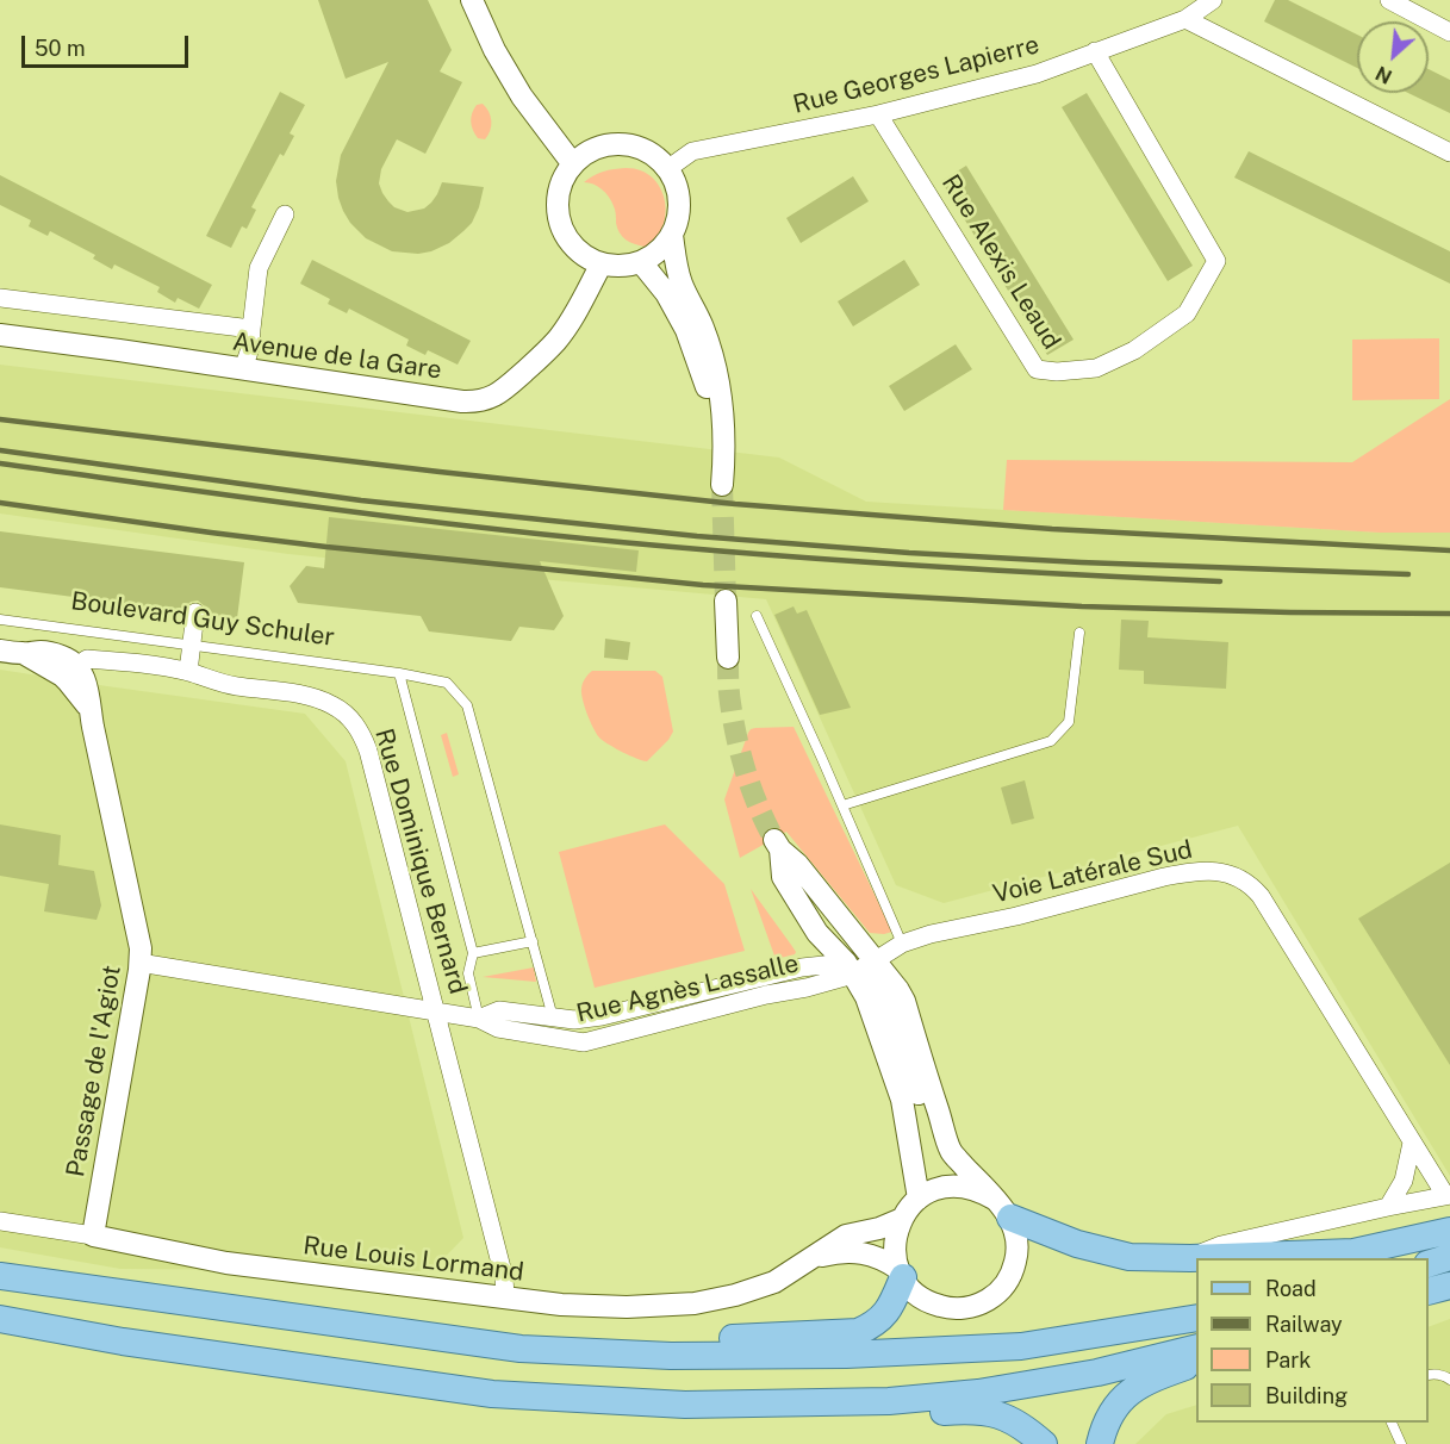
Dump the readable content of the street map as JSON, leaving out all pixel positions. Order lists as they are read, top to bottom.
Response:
{
  "streets": {
    "street": [
      "Rue Georges Lapierre",
      "Rue Alexis Leaud",
      "Avenue de la Gare",
      "Rue Dominique Bernard",
      "Voie Latérale Sud",
      "Rue Agnès Lassalle",
      "Passage de l'Agiot",
      "Rue Louis Lormand"
    ],
    "lane": ["Boulevard Guy Schuler"]
  },
  "crossings": [
    ["Rue Georges Lapierre", "Rue Alexis Leaud"],
    ["Rue Georges Lapierre", "Avenue de la Gare"],
    ["Boulevard Guy Schuler", "Rue Agnès Lassalle"],
    ["Rue Dominique Bernard", "Rue Agnès Lassalle"],
    ["Rue Dominique Bernard", "Rue Louis Lormand"],
    ["Voie Latérale Sud", "Rue Agnès Lassalle"],
    ["Rue Agnès Lassalle", "Passage de l'Agiot"],
    ["Passage de l'Agiot", "Rue Louis Lormand"]
  ],
  "legend": [
    "Road",
    "Railway",
    "Park",
    "Building"
  ],
  "scale_bar": "50 m",
  "north": "bottom left"
}
